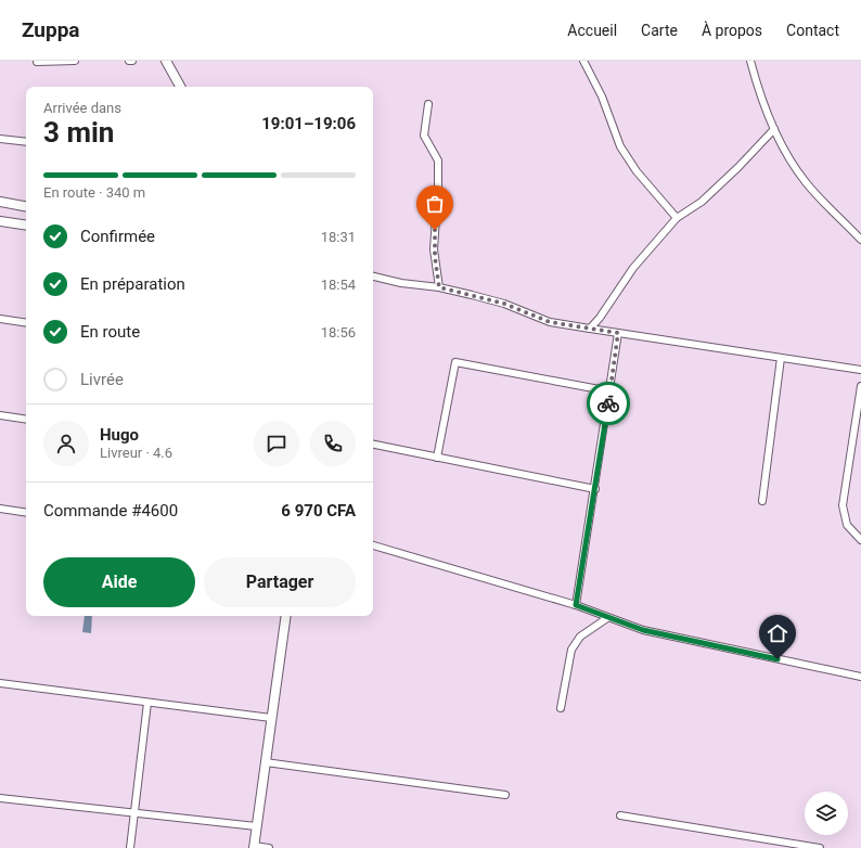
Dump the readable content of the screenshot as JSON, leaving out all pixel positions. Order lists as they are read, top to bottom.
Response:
{
  "page": {
    "header": "Zuppa",
    "nav": [
      "Accueil",
      "Carte",
      "À propos",
      "Contact"
    ],
    "heading": ["3 min", "Arrivée dans", "19:01–19:06"],
    "panel": [
      "Hugo",
      "Livreur · 4.6",
      "Commande #4600",
      "6 970 CFA"
    ],
    "bar": "En route · 340 m",
    "list": [
      ["Confirmée", "18:31"],
      ["En préparation", "18:54"],
      ["En route", "18:56"],
      "Livrée"
    ],
    "buttons": ["Aide", "Partager"]
  }
}
